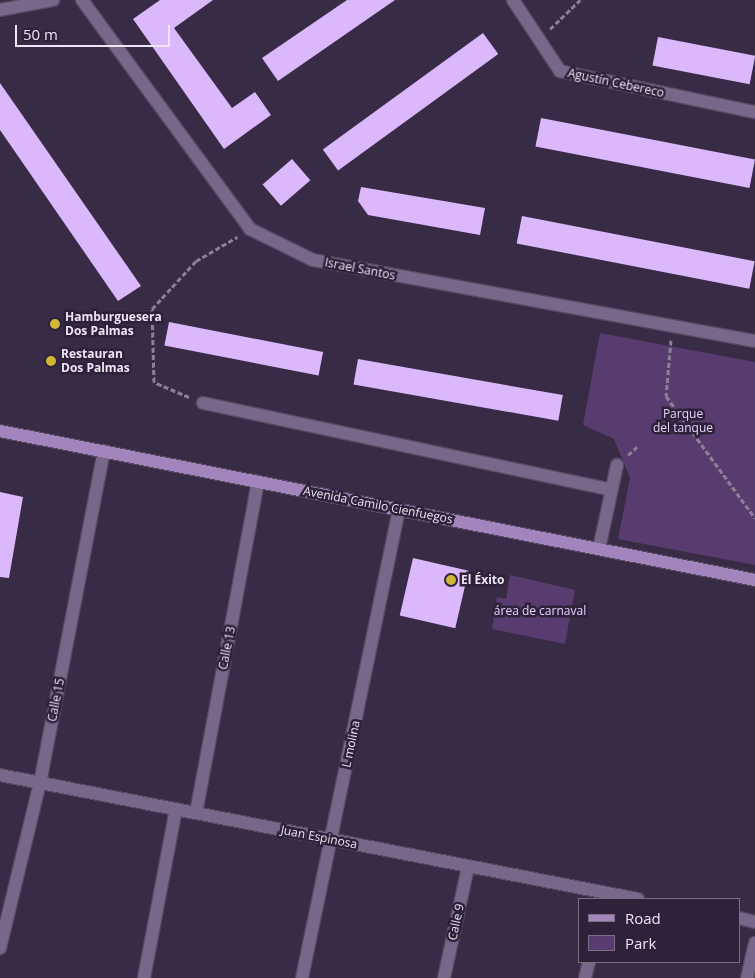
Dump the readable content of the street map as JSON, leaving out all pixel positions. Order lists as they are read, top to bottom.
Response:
{
  "streets": {
    "main road": ["Avenida Camilo Cienfuegos"],
    "street": [
      "Agustín Cebereco",
      "Israel Santos",
      "Calle 13",
      "Calle 15",
      "L molina",
      "Juan Espinosa",
      "Calle 9"
    ]
  },
  "crossings": [
    ["Avenida Camilo Cienfuegos", "Calle 13"],
    ["Avenida Camilo Cienfuegos", "Calle 15"],
    ["Avenida Camilo Cienfuegos", "L molina"],
    ["Calle 13", "Juan Espinosa"],
    ["Calle 15", "Juan Espinosa"],
    ["L molina", "Juan Espinosa"],
    ["Juan Espinosa", "Calle 9"]
  ],
  "parks": ["Parque del tanque", "área de carnaval"],
  "places": ["Hamburguesera Dos Palmas", "Restauran Dos Palmas", "El Éxito"],
  "legend": ["Road", "Park"],
  "scale_bar": "50 m"
}
